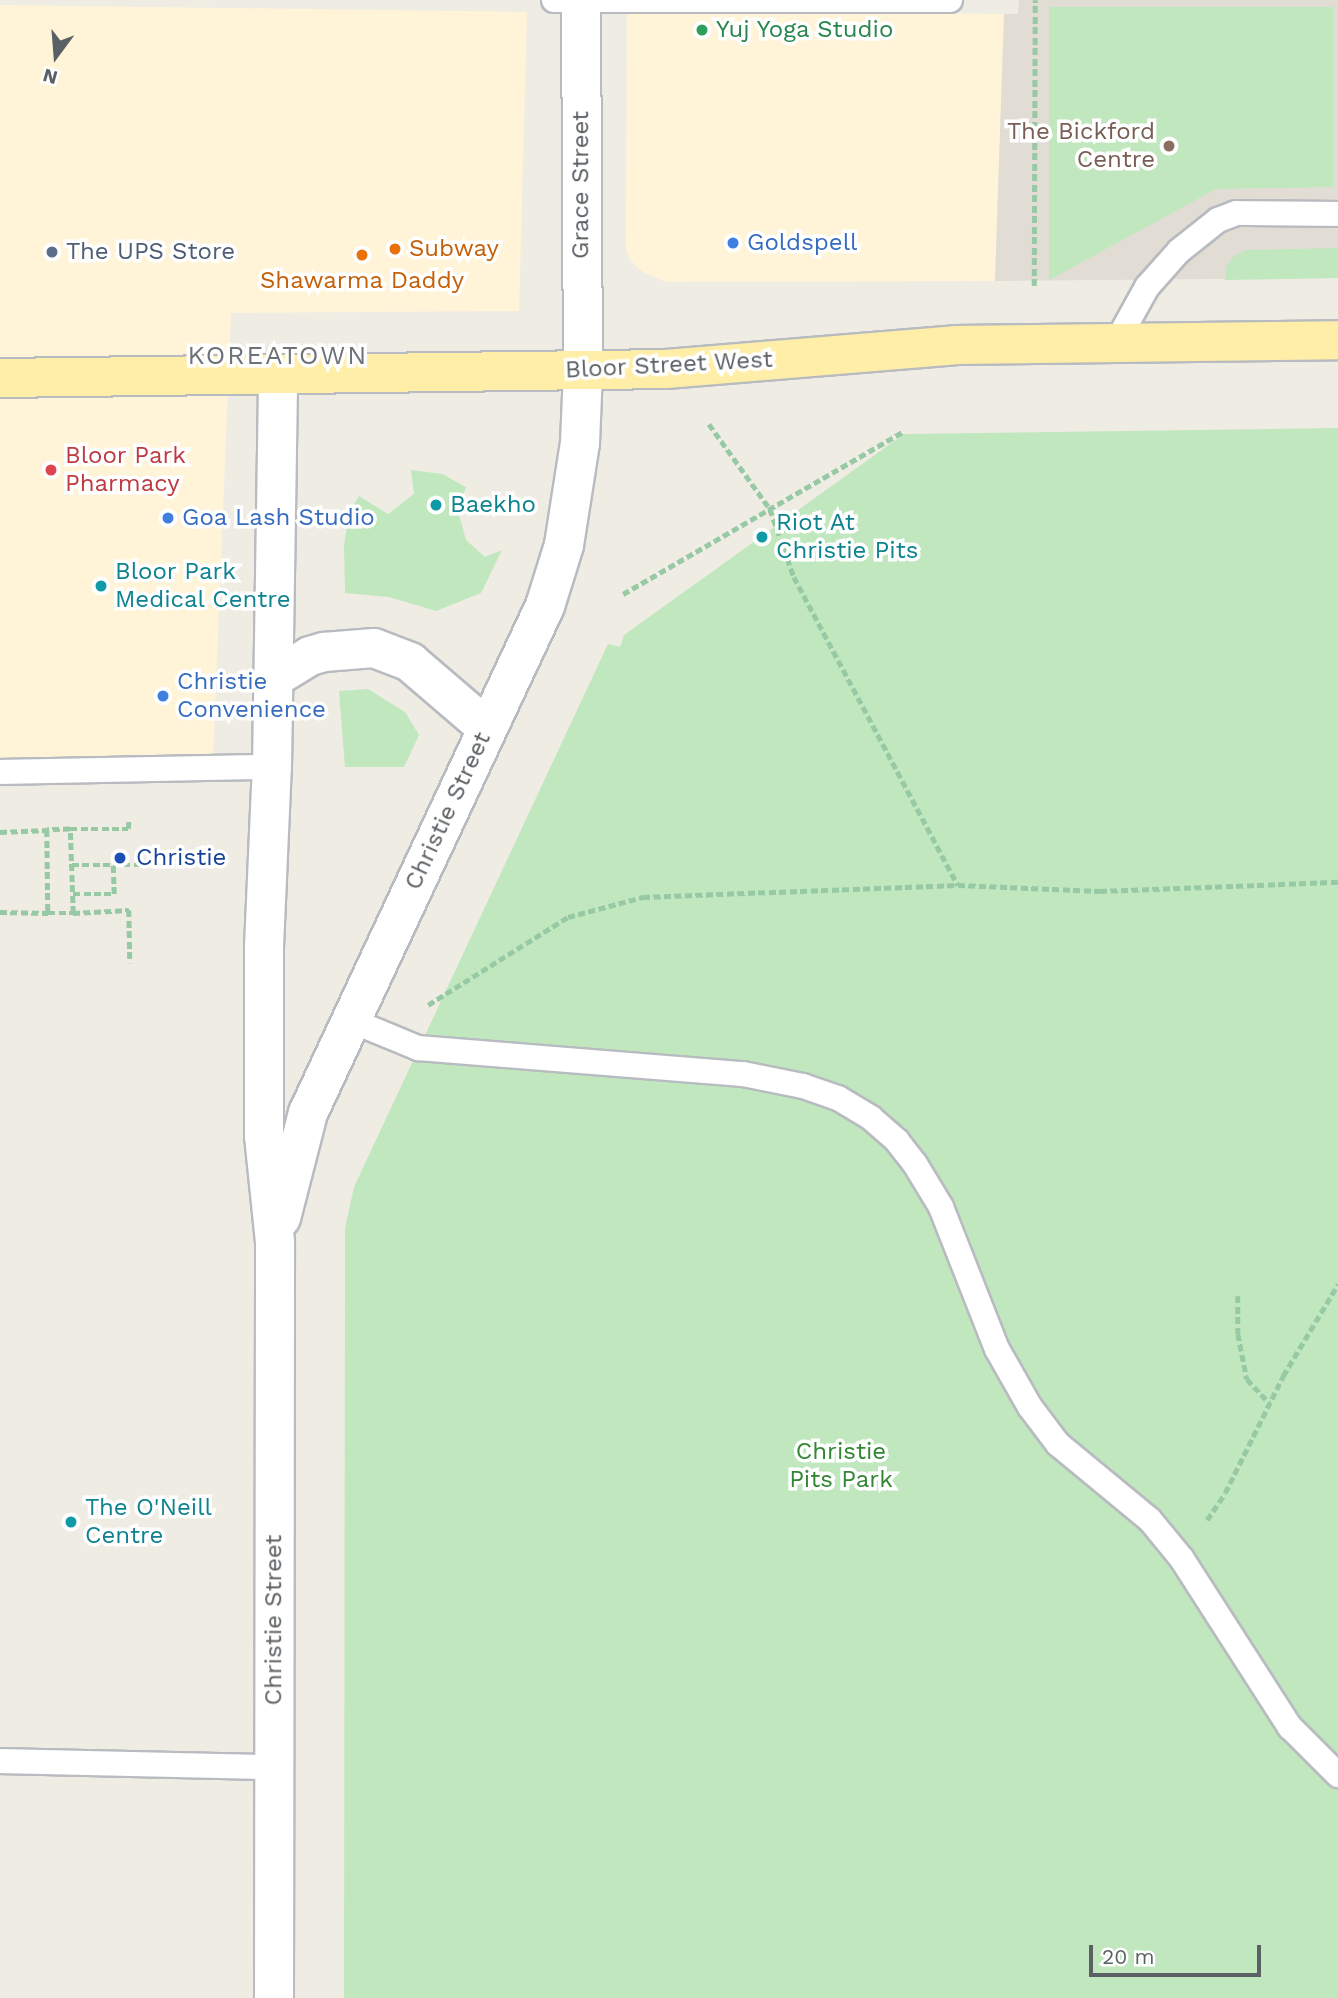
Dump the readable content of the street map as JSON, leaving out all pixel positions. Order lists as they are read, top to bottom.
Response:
{
  "streets": {
    "main road": ["Bloor Street West"],
    "street": ["Grace Street", "Christie Street"]
  },
  "crossings": [
    ["Grace Street", "Bloor Street West"],
    ["Grace Street", "Christie Street"],
    ["Bloor Street West", "Christie Street"]
  ],
  "districts": ["KOREATOWN"],
  "parks": ["Christie Pits Park"],
  "places": [
    "Yuj Yoga Studio",
    "The Bickford Centre",
    "Goldspell",
    "Subway",
    "The UPS Store",
    "Shawarma Daddy",
    "Bloor Park Pharmacy",
    "Baekho",
    "Goa Lash Studio",
    "Riot At Christie Pits",
    "Bloor Park Medical Centre",
    "Christie Convenience",
    "Christie",
    "The O'Neill Centre"
  ],
  "scale_bar": "20 m",
  "north": "bottom"
}
